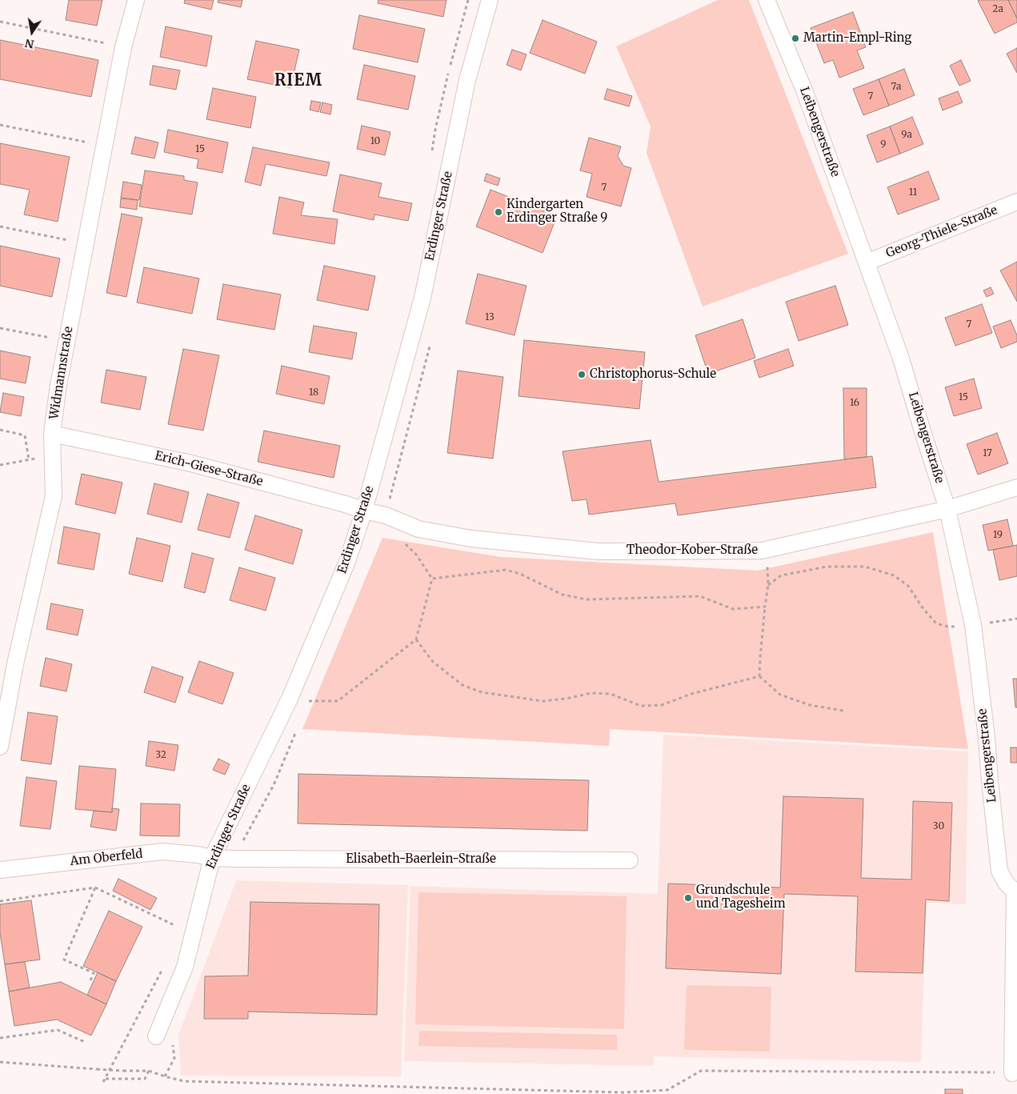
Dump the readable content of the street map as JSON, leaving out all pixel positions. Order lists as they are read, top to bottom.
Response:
{
  "streets": {
    "street": [
      "Leibengerstraße",
      "Erdinger Straße",
      "Georg-Thiele-Straße",
      "Widmannstraße",
      "Erich-Giese-Straße",
      "Theodor-Kober-Straße",
      "Am Oberfeld",
      "Elisabeth-Baerlein-Straße"
    ]
  },
  "crossings": [
    ["Leibengerstraße", "Georg-Thiele-Straße"],
    ["Leibengerstraße", "Theodor-Kober-Straße"],
    ["Erdinger Straße", "Erich-Giese-Straße"],
    ["Erdinger Straße", "Theodor-Kober-Straße"],
    ["Erdinger Straße", "Am Oberfeld"],
    ["Erdinger Straße", "Elisabeth-Baerlein-Straße"],
    ["Widmannstraße", "Erich-Giese-Straße"],
    ["Erich-Giese-Straße", "Theodor-Kober-Straße"],
    ["Am Oberfeld", "Elisabeth-Baerlein-Straße"]
  ],
  "districts": ["RIEM"],
  "places": [
    "Martin-Empl-Ring",
    "Kindergarten Erdinger Straße 9",
    "Christophorus-Schule",
    "Grundschule und Tagesheim"
  ],
  "house_numbers": [
    "2a",
    "7a",
    "7",
    "9a",
    "10",
    "9",
    "15",
    "7",
    "11",
    "13",
    "7",
    "18",
    "15",
    "16",
    "17",
    "19",
    "32",
    "30"
  ],
  "north": "bottom"
}
